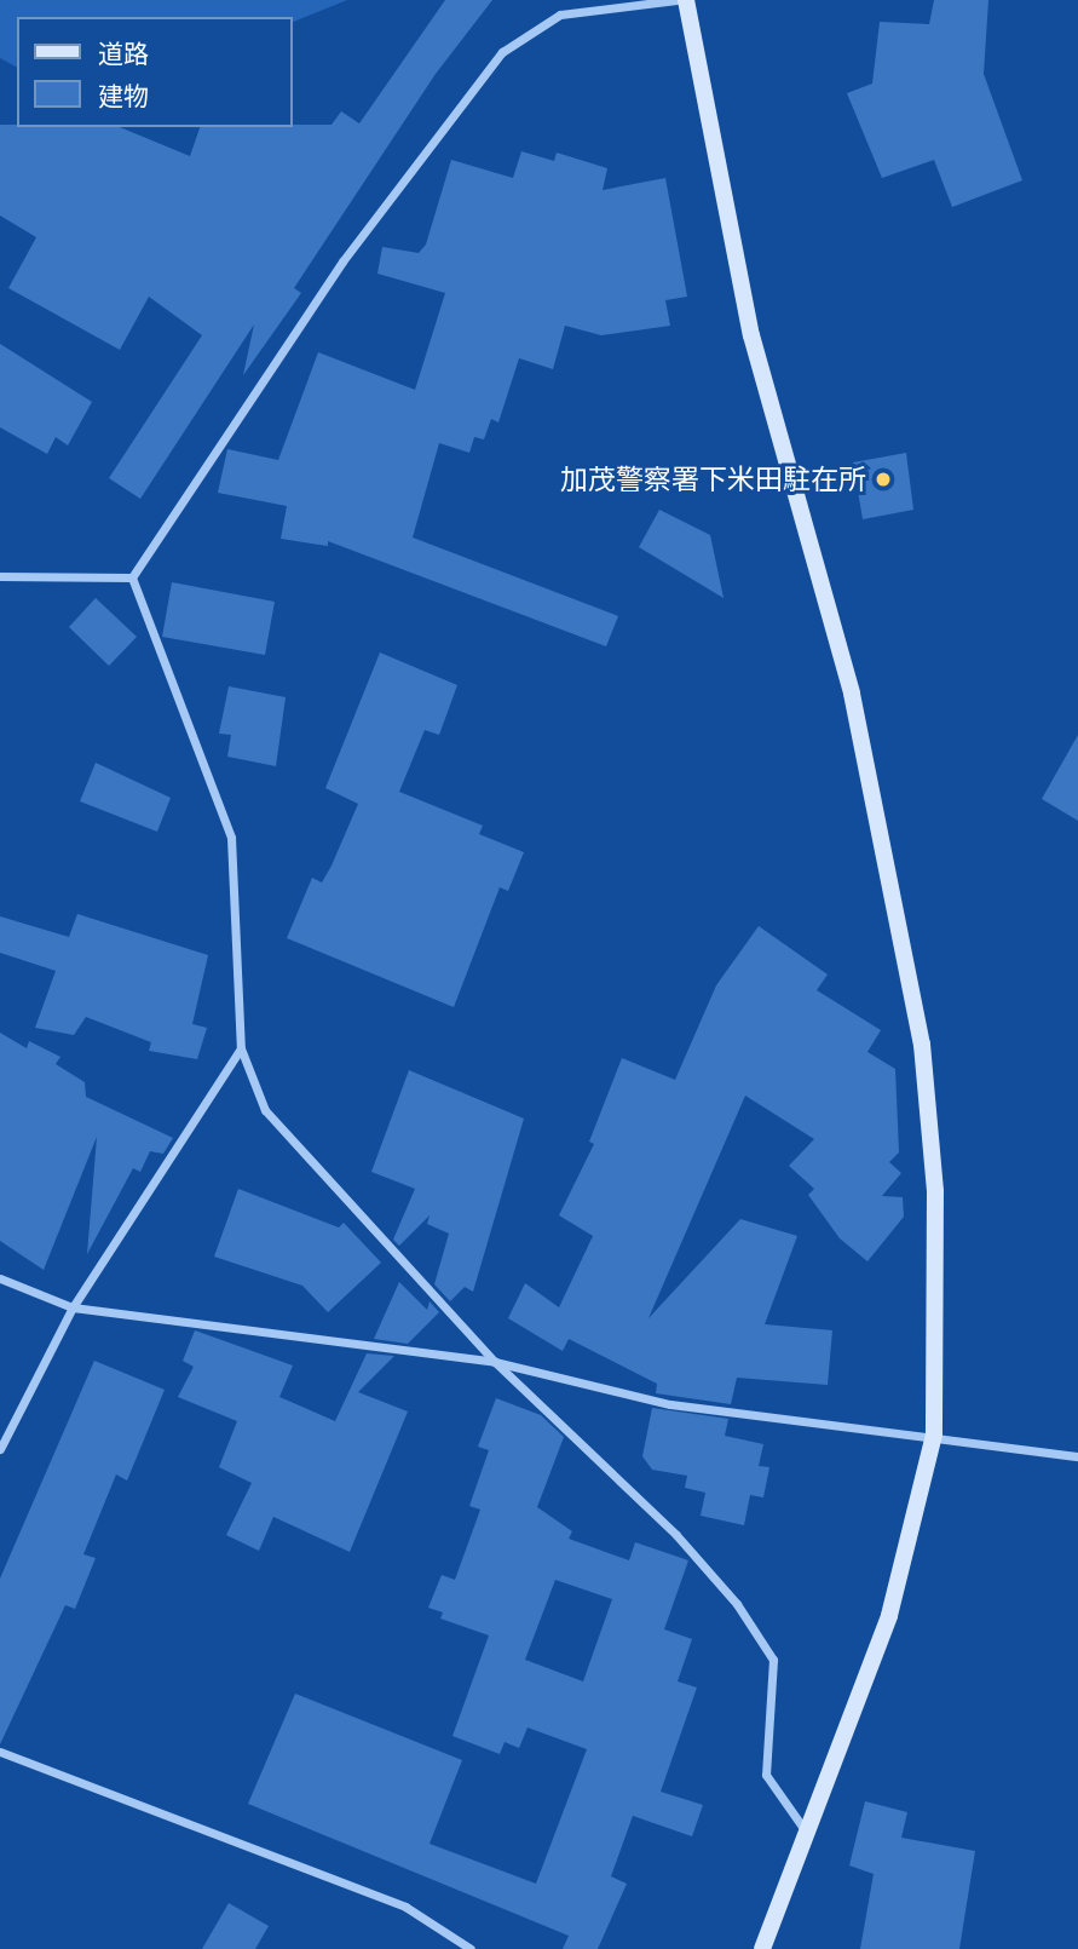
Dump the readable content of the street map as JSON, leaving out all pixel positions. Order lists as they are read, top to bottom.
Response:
{
  "places": ["加茂警察署下米田駐在所"],
  "legend": ["道路", "建物"]
}
